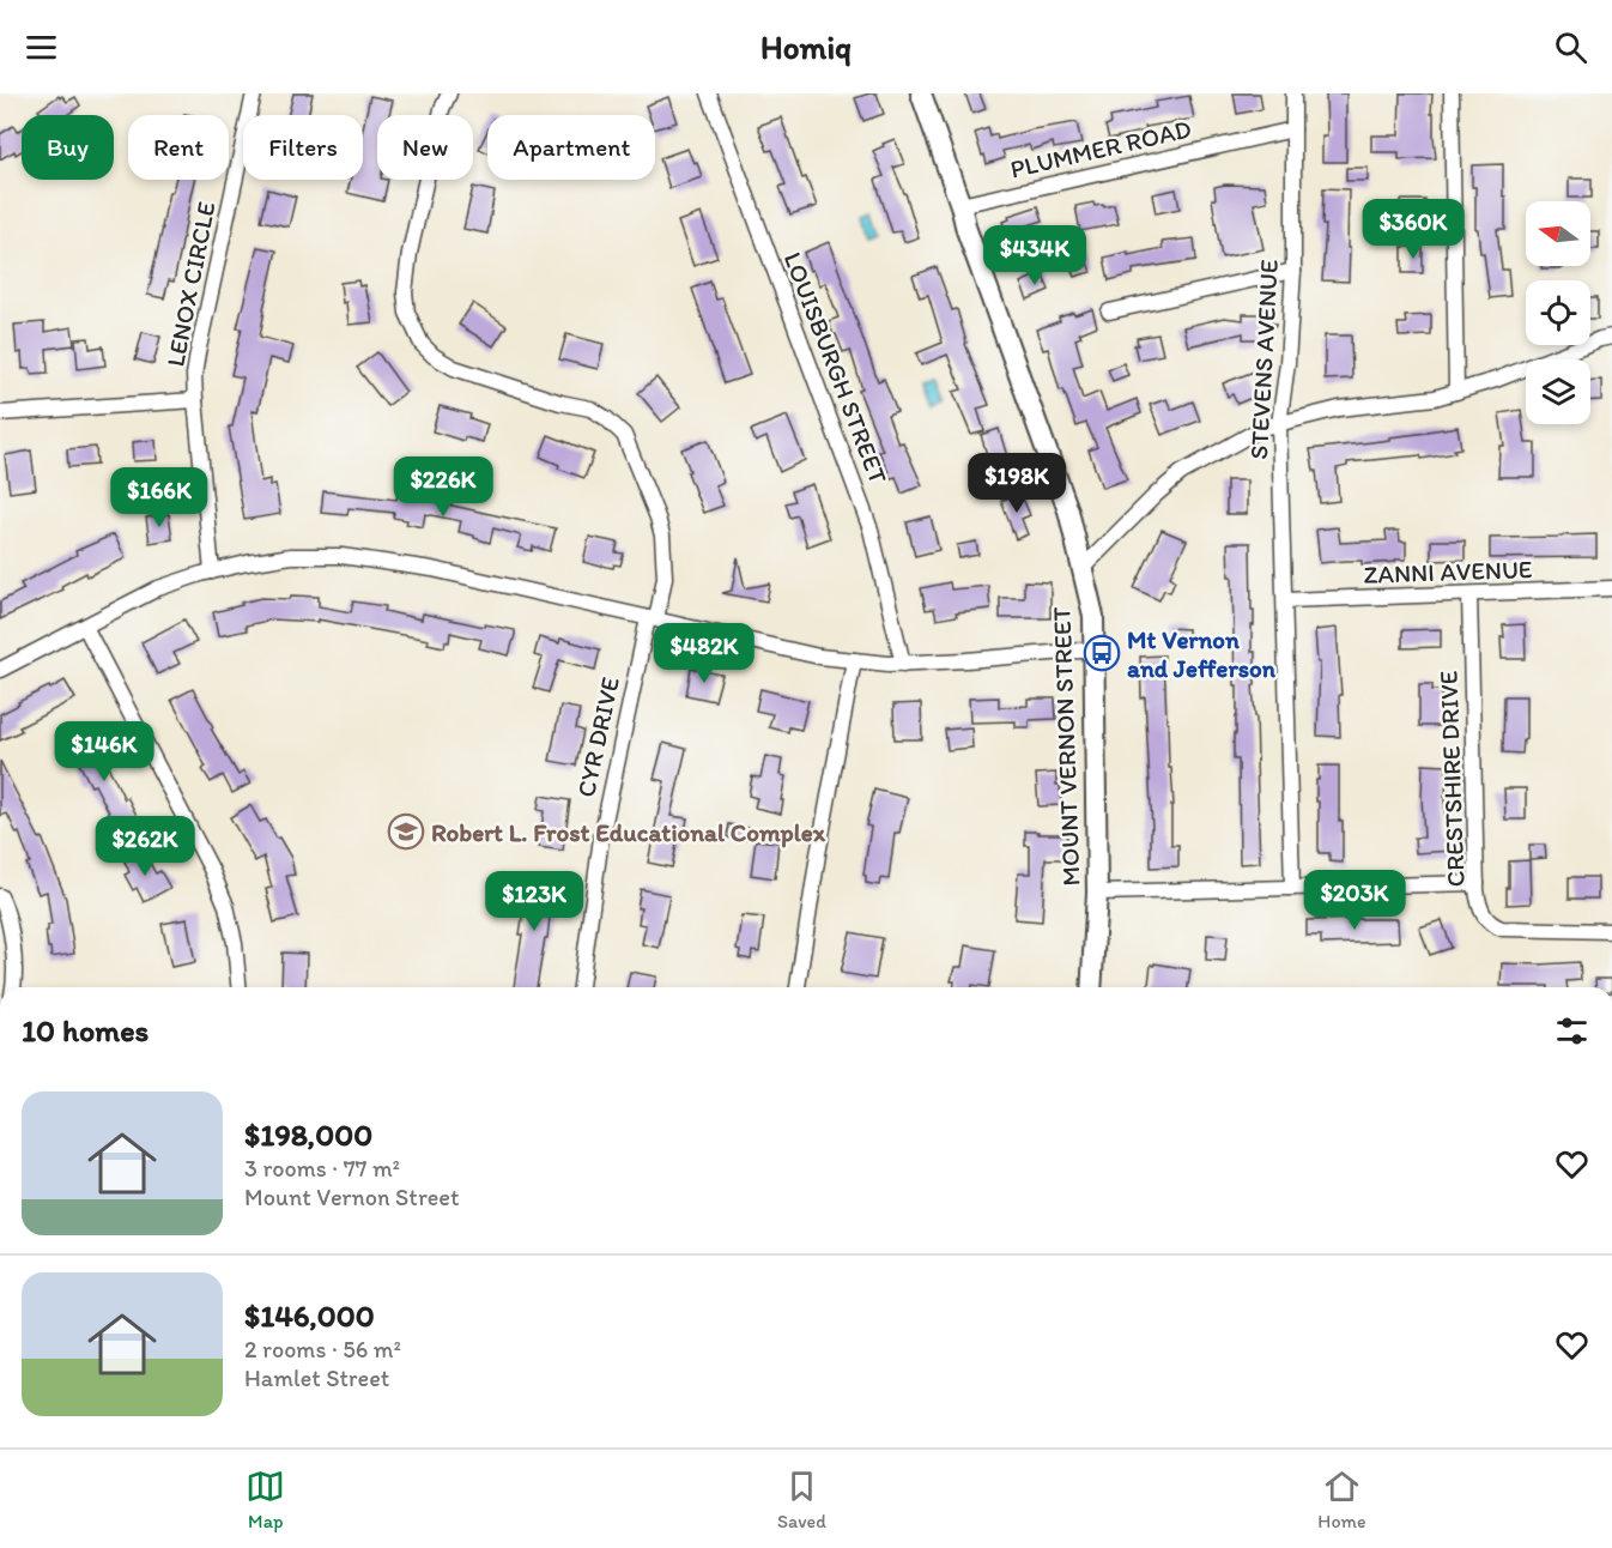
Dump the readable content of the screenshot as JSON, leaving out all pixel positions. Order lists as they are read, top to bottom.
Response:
{
  "streets": {
    "main road": ["MOUNT VERNON STREET"],
    "street": [
      "PLUMMER ROAD",
      "LENOX CIRCLE",
      "STEVENS AVENUE",
      "LOUISBURGH STREET",
      "ZANNI AVENUE",
      "CYR DRIVE",
      "CRESTSHIRE DRIVE"
    ]
  },
  "crossings": [
    ["PLUMMER ROAD", "STEVENS AVENUE"],
    ["PLUMMER ROAD", "MOUNT VERNON STREET"],
    ["STEVENS AVENUE", "ZANNI AVENUE"],
    ["ZANNI AVENUE", "CRESTSHIRE DRIVE"]
  ],
  "places": {
    "bus stop": ["Mt Vernon and Jefferson"],
    "school or university": ["Robert L. Frost Educational Complex"]
  },
  "north": "left",
  "page": {
    "header": "Homiq",
    "chip": [
      "Buy",
      "Rent",
      "Filters",
      "New",
      "Apartment"
    ],
    "price": [
      "$360K",
      "$434K",
      "$198K",
      "$226K",
      "$166K",
      "$482K",
      "$146K",
      "$262K",
      "$203K",
      "$123K"
    ],
    "heading": "10 homes",
    "list": [
      {
        "name": "$198,000",
        "note": "3 rooms · 77 m² · Mount Vernon Street"
      },
      {
        "name": "$146,000",
        "note": "2 rooms · 56 m² · Hamlet Street"
      }
    ],
    "tabs": ["Map", "Saved", "Home"]
  }
}
